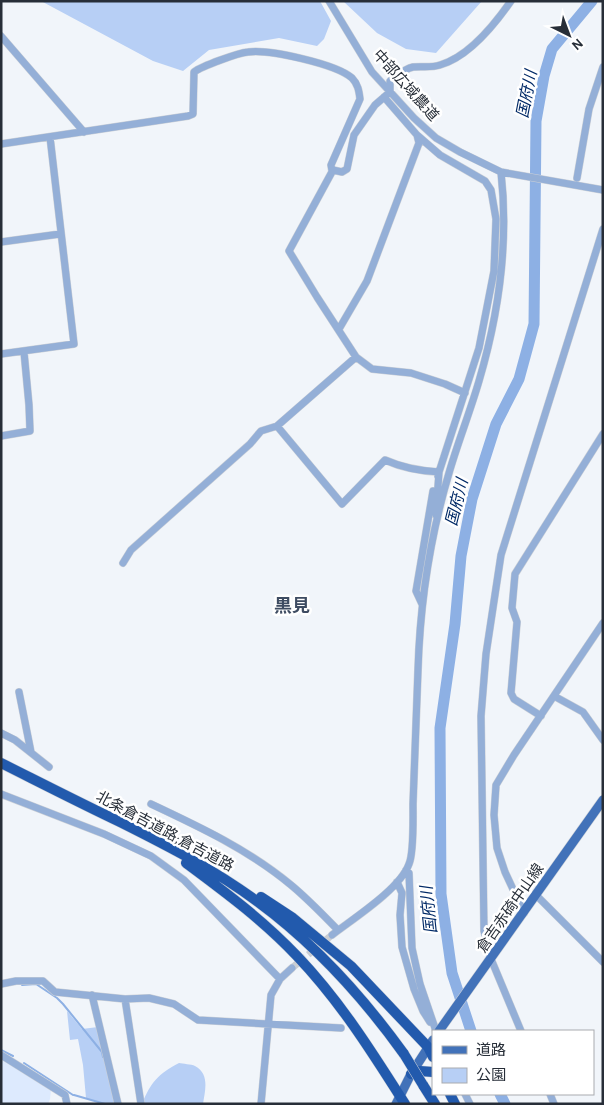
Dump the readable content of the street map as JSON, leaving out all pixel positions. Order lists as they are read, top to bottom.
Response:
{
  "streets": {
    "highway": ["北条倉吉道路;倉吉道路"],
    "main road": ["倉吉赤碕中山線"],
    "street": ["中部広域農道"]
  },
  "districts": ["黒見"],
  "water": ["国府川"],
  "legend": ["道路", "公園"],
  "north": "bottom right"
}
